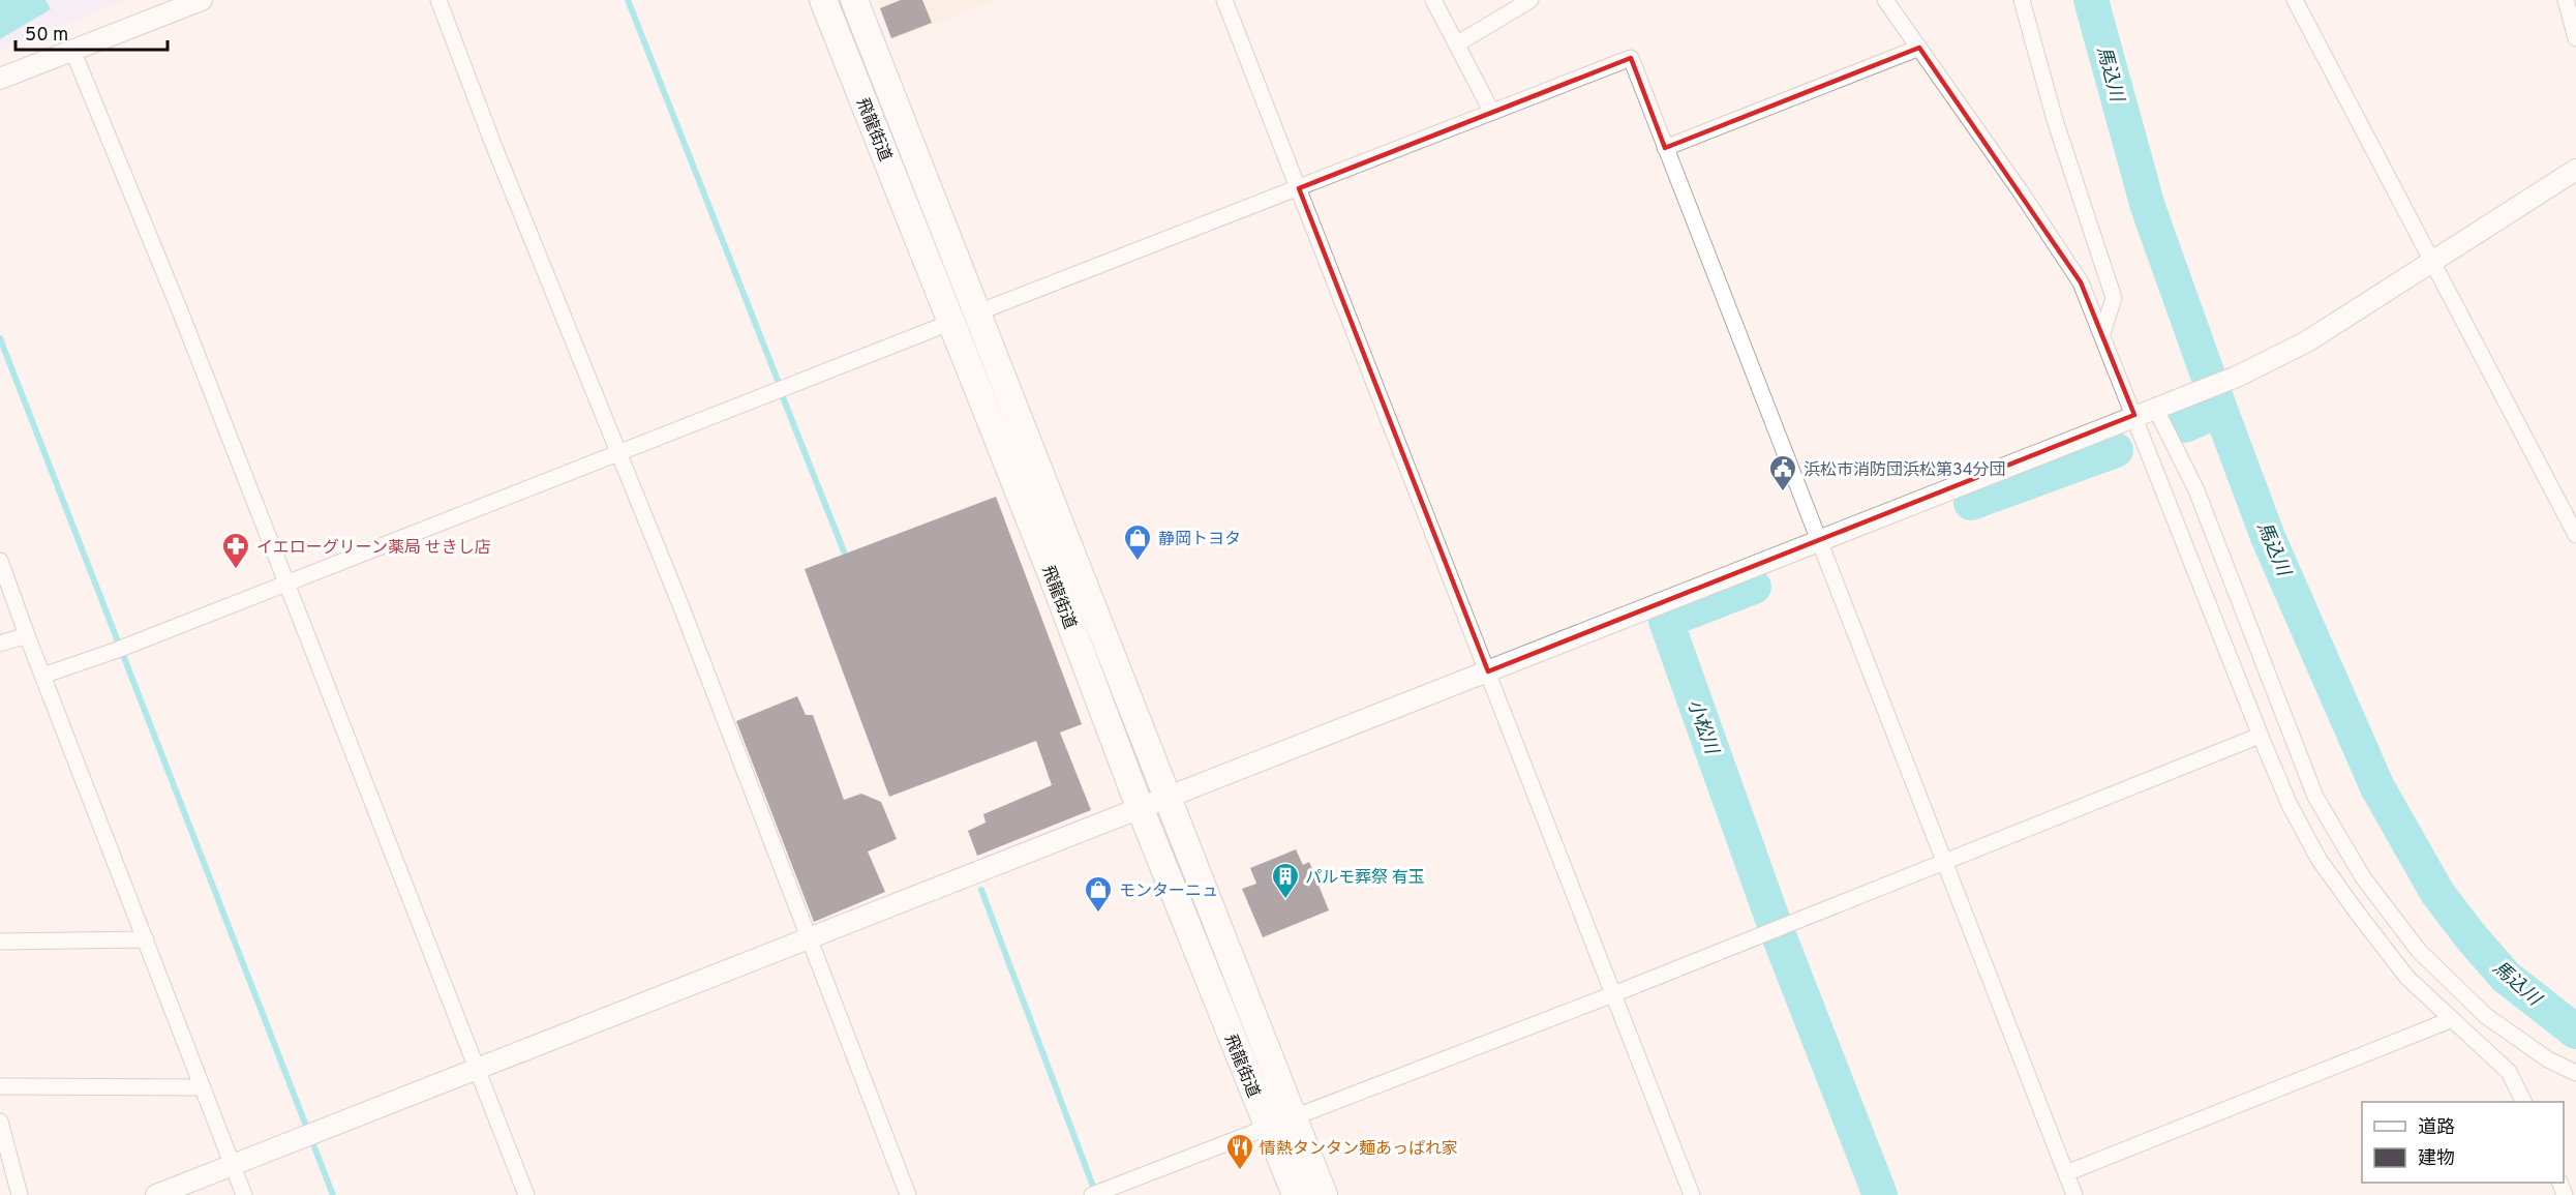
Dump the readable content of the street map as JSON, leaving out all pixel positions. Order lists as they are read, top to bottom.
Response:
{
  "streets": {
    "highway": ["飛龍街道"]
  },
  "water": ["馬込川", "小松川"],
  "places": {
    "public building": ["浜松市消防団浜松第34分団"],
    "shop": ["静岡トヨタ", "モンターニュ"],
    "pharmacy": ["イエローグリーン薬局 せきし店"],
    "building": ["パルモ葬祭 有玉"],
    "restaurant": ["情熱タンタン麺あっぱれ家"]
  },
  "legend": ["道路", "建物"],
  "scale_bar": "50 m"
}
